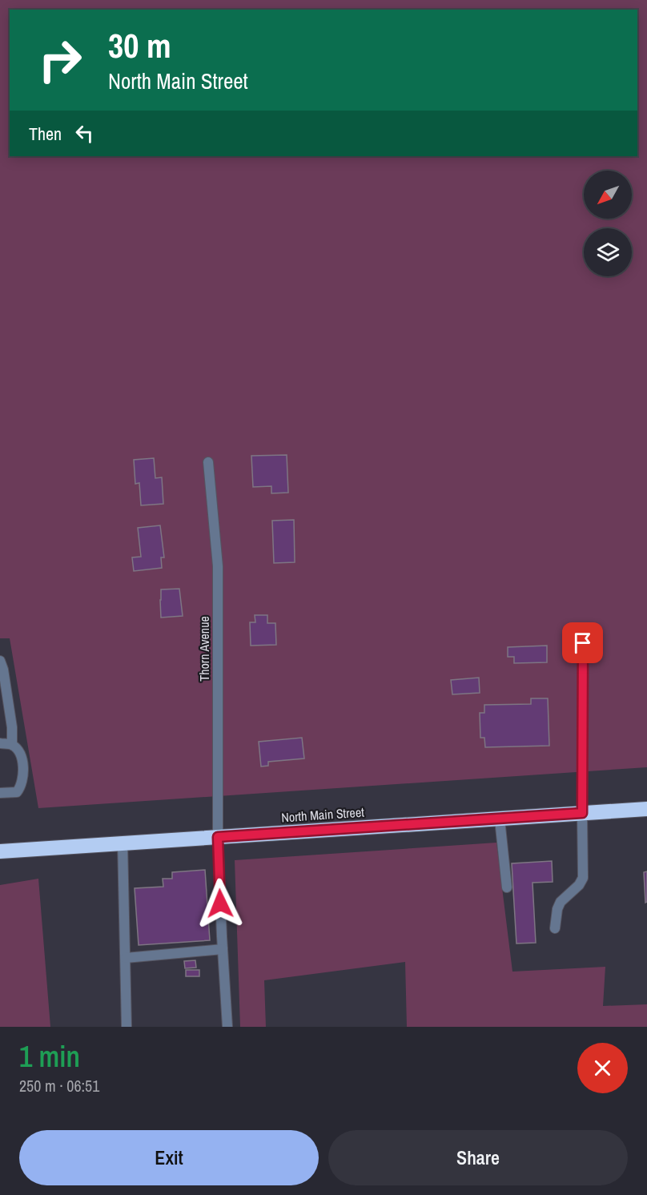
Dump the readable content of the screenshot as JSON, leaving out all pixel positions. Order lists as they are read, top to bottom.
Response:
{
  "streets": {
    "highway": ["North Main Street"],
    "street": ["Thorn Avenue"]
  },
  "crossings": [
    ["Thorn Avenue", "North Main Street"]
  ],
  "north": "bottom left",
  "page": {
    "turn": ["30 m", "North Main Street"],
    "then": "Then",
    "heading": ["1 min", "250 m · 06:51"],
    "buttons": ["Exit", "Share"]
  }
}
